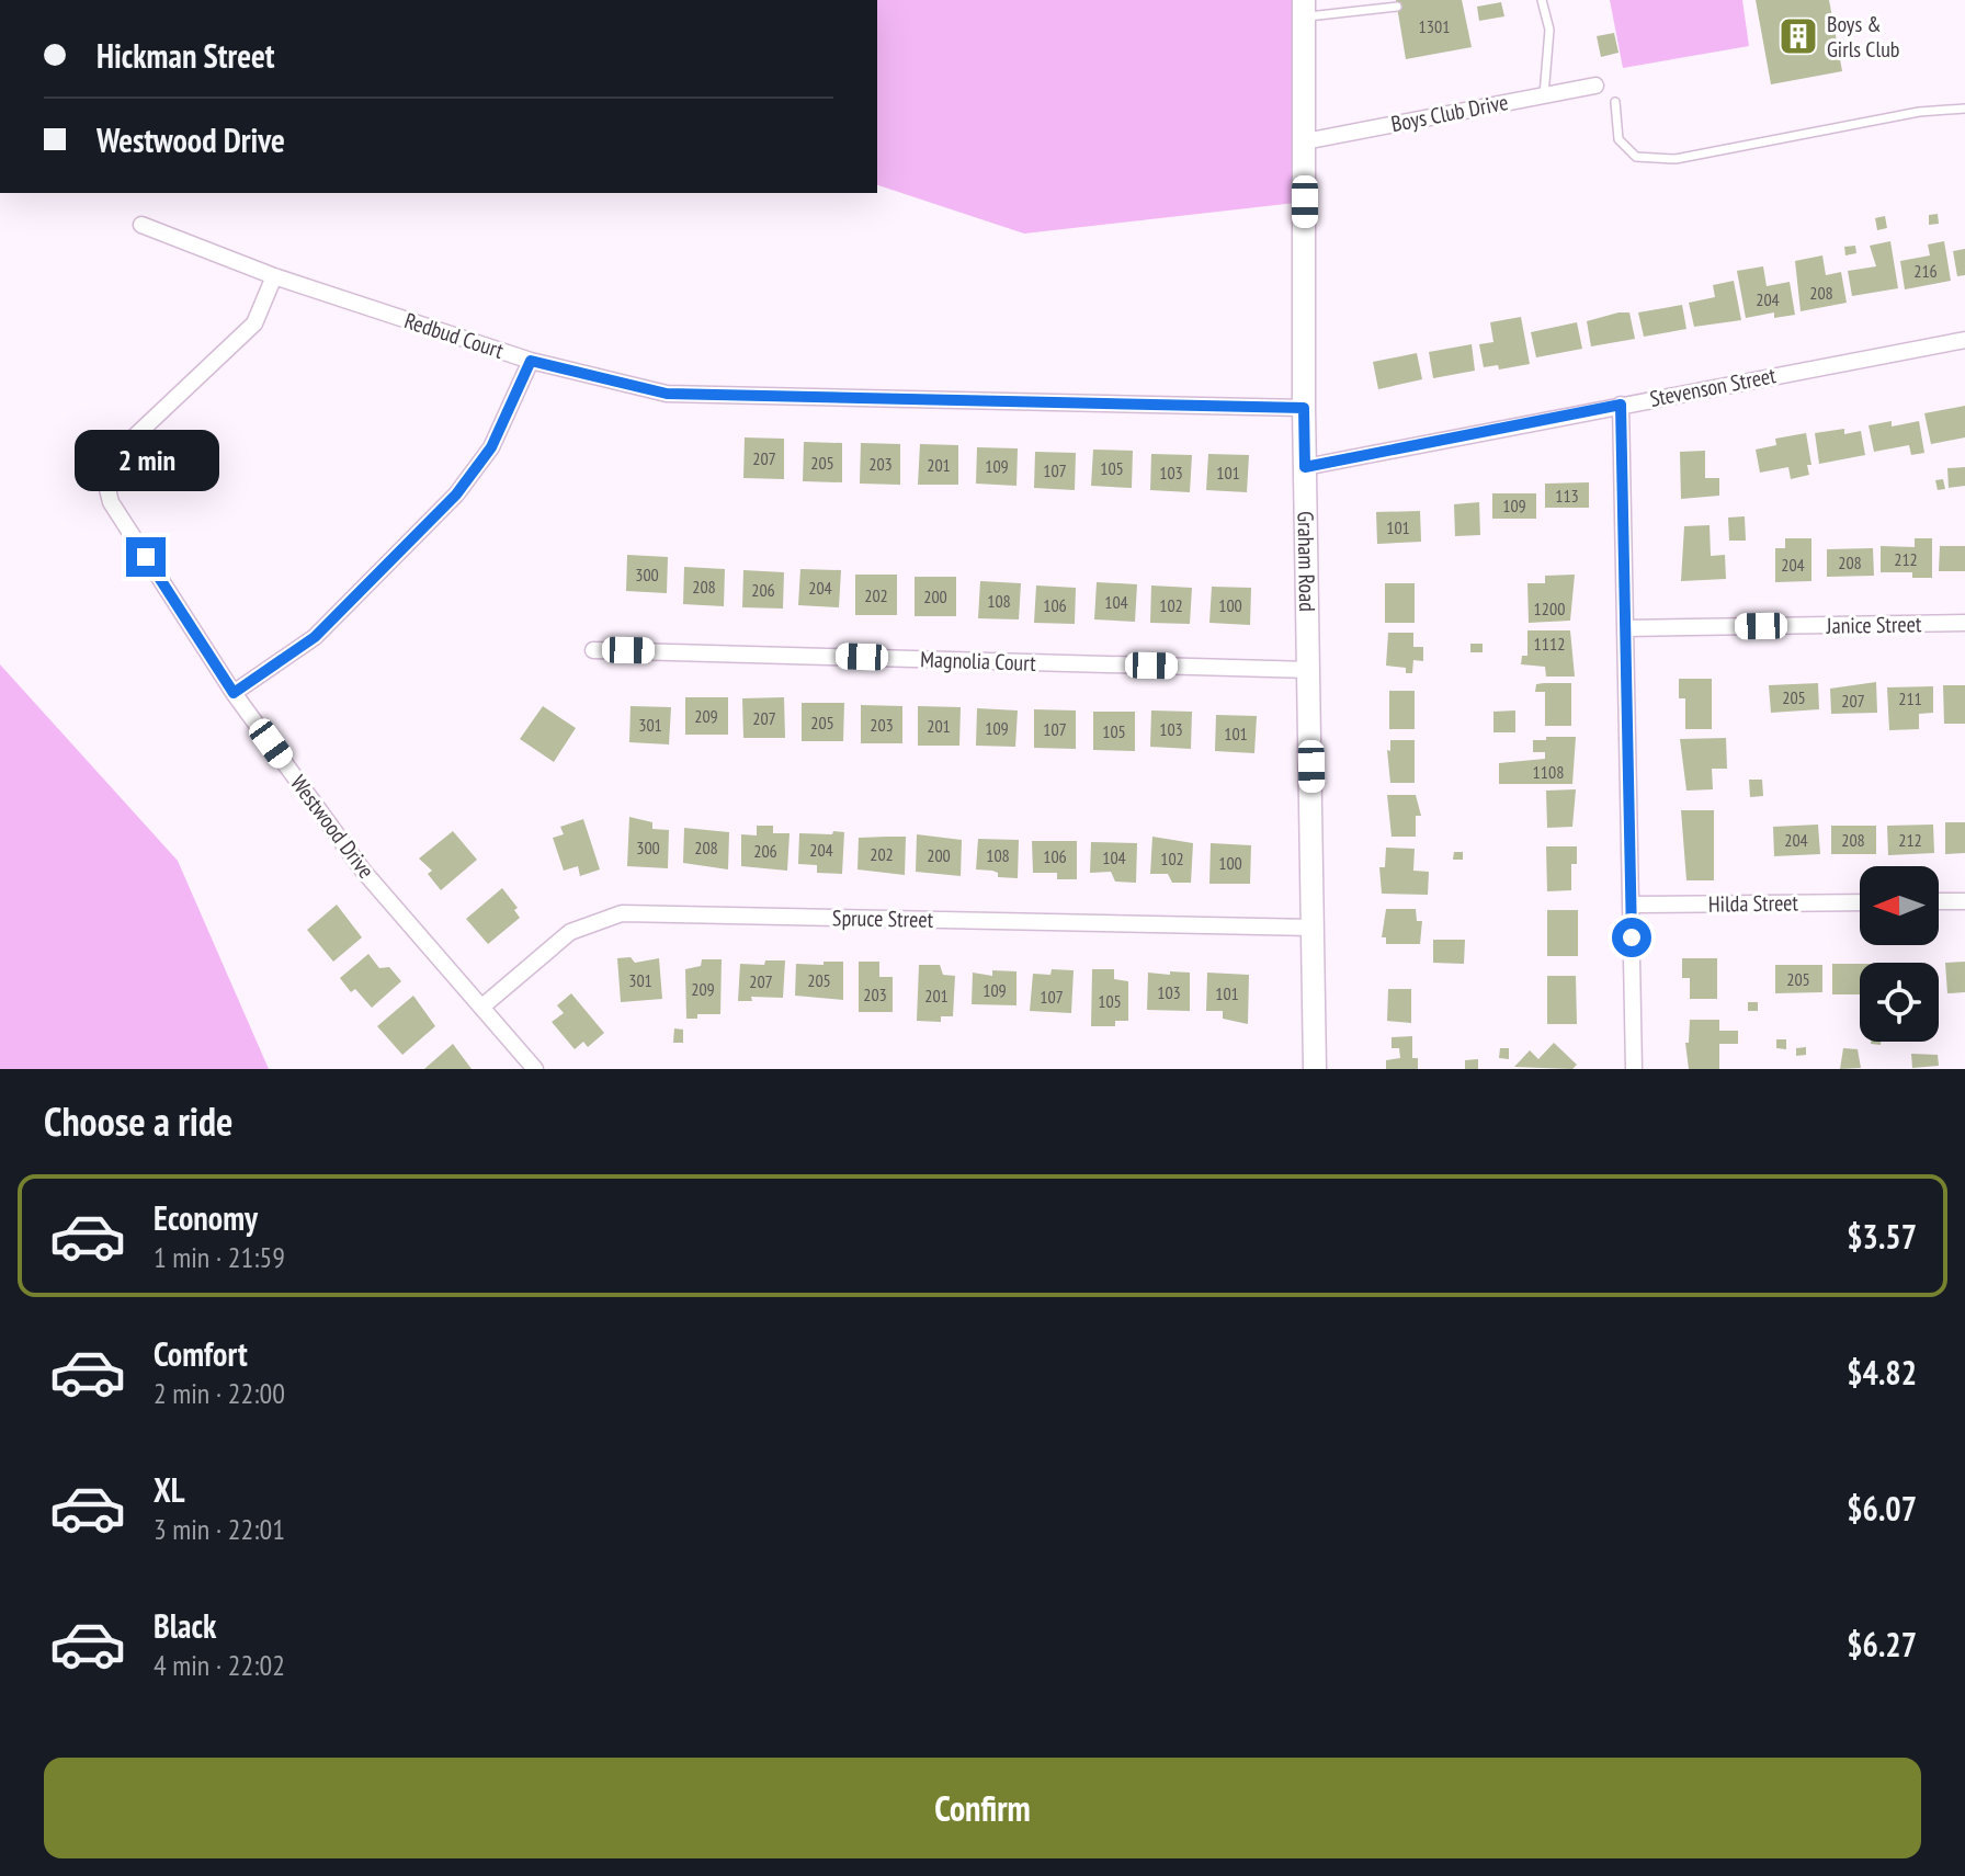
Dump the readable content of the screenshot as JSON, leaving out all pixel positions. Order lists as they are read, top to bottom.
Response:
{
  "streets": {
    "main road": ["Graham Road"],
    "street": [
      "Boys Club Drive",
      "Redbud Court",
      "Stevenson Street",
      "Janice Street",
      "Magnolia Court",
      "Westwood Drive",
      "Hilda Street",
      "Spruce Street"
    ]
  },
  "crossings": [
    ["Boys Club Drive", "Graham Road"],
    ["Redbud Court", "Graham Road"],
    ["Redbud Court", "Westwood Drive"],
    ["Stevenson Street", "Graham Road"],
    ["Graham Road", "Magnolia Court"],
    ["Graham Road", "Spruce Street"],
    ["Westwood Drive", "Spruce Street"]
  ],
  "places": {
    "building": ["Boys & Girls Club"]
  },
  "house_numbers": [
    "1301",
    "216",
    "208",
    "204",
    "207",
    "205",
    "203",
    "201",
    "109",
    "105",
    "107",
    "103",
    "101",
    "113",
    "109",
    "101",
    "212",
    "208",
    "204",
    "300",
    "208",
    "204",
    "206",
    "202",
    "200",
    "108",
    "104",
    "106",
    "102",
    "100",
    "1200",
    "1112",
    "205",
    "211",
    "207",
    "209",
    "207",
    "205",
    "301",
    "203",
    "201",
    "109",
    "107",
    "103",
    "105",
    "101",
    "1108",
    "204",
    "208",
    "212",
    "300",
    "208",
    "204",
    "206",
    "202",
    "200",
    "108",
    "106",
    "104",
    "102",
    "100",
    "205",
    "301",
    "205",
    "207",
    "209",
    "109",
    "103",
    "101",
    "203",
    "201",
    "107",
    "105"
  ],
  "north": "left",
  "page": {
    "banner": ["Hickman Street", "Westwood Drive"],
    "bubble": "2 min",
    "heading": "Choose a ride",
    "list": [
      {
        "name": "Economy",
        "note": "1 min · 21:59",
        "value": "$3.57"
      },
      {
        "name": "Comfort",
        "note": "2 min · 22:00",
        "value": "$4.82"
      },
      {
        "name": "XL",
        "note": "3 min · 22:01",
        "value": "$6.07"
      },
      {
        "name": "Black",
        "note": "4 min · 22:02",
        "value": "$6.27"
      }
    ],
    "buttons": "Confirm"
  }
}
